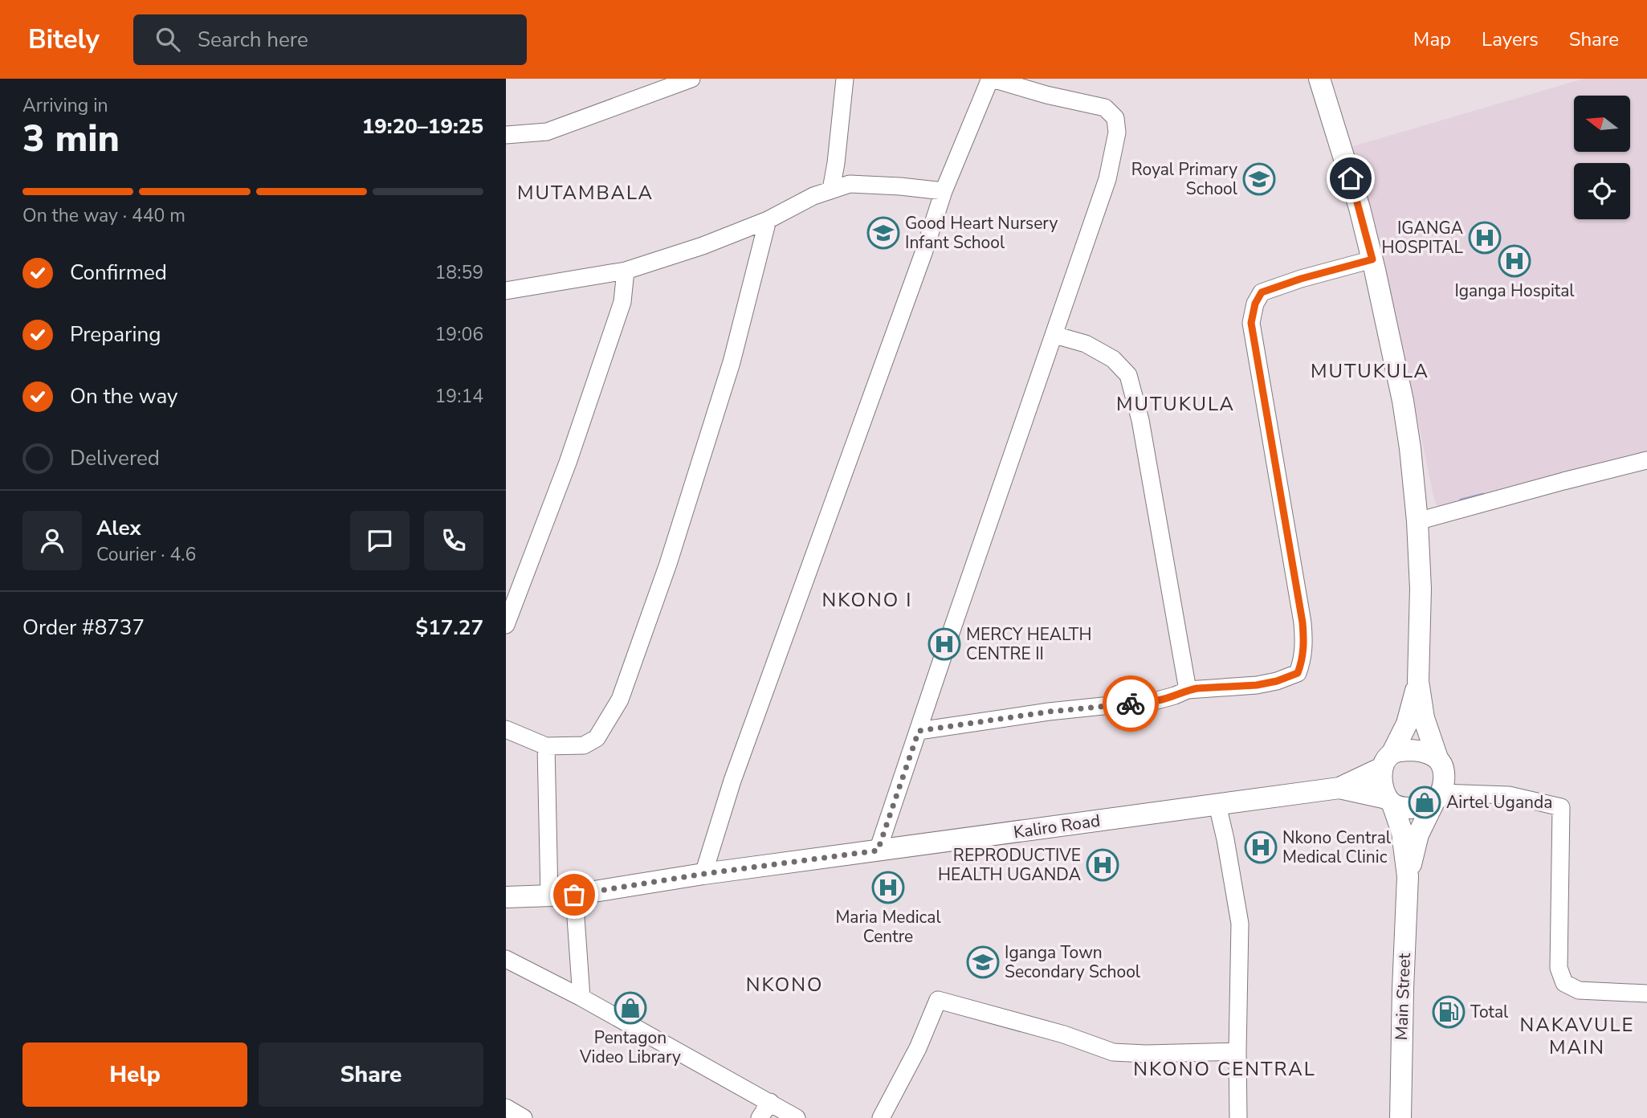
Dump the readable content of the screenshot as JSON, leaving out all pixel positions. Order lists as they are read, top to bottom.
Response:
{
  "streets": {
    "main road": ["Kaliro Road", "Main Street"]
  },
  "districts": [
    "MUTAMBALA",
    "MUTUKULA",
    "MUTUKULA",
    "NKONO I",
    "NKONO",
    "NAKAVULE MAIN",
    "NKONO CENTRAL"
  ],
  "places": {
    "school or university": ["Royal Primary School", "Good Heart Nursery Infant School", "Iganga Town Secondary School"],
    "hospital": [
      "IGANGA HOSPITAL",
      "Iganga Hospital",
      "MERCY HEALTH CENTRE II",
      "Nkono Central Medical Clinic",
      "REPRODUCTIVE HEALTH UGANDA",
      "Maria Medical Centre"
    ],
    "shop": ["Airtel Uganda", "Pentagon Video Library"],
    "fuel station": ["Total"]
  },
  "north": "left",
  "page": {
    "header": "Bitely",
    "search": "Search here",
    "nav": ["Map", "Layers", "Share"],
    "heading": ["3 min", "Arriving in", "19:20–19:25"],
    "panel": [
      "Alex",
      "Courier · 4.6",
      "Order #8737",
      "$17.27"
    ],
    "bar": "On the way · 440 m",
    "list": [
      ["Confirmed", "18:59"],
      ["Preparing", "19:06"],
      ["On the way", "19:14"],
      "Delivered"
    ],
    "buttons": ["Help", "Share"]
  }
}
